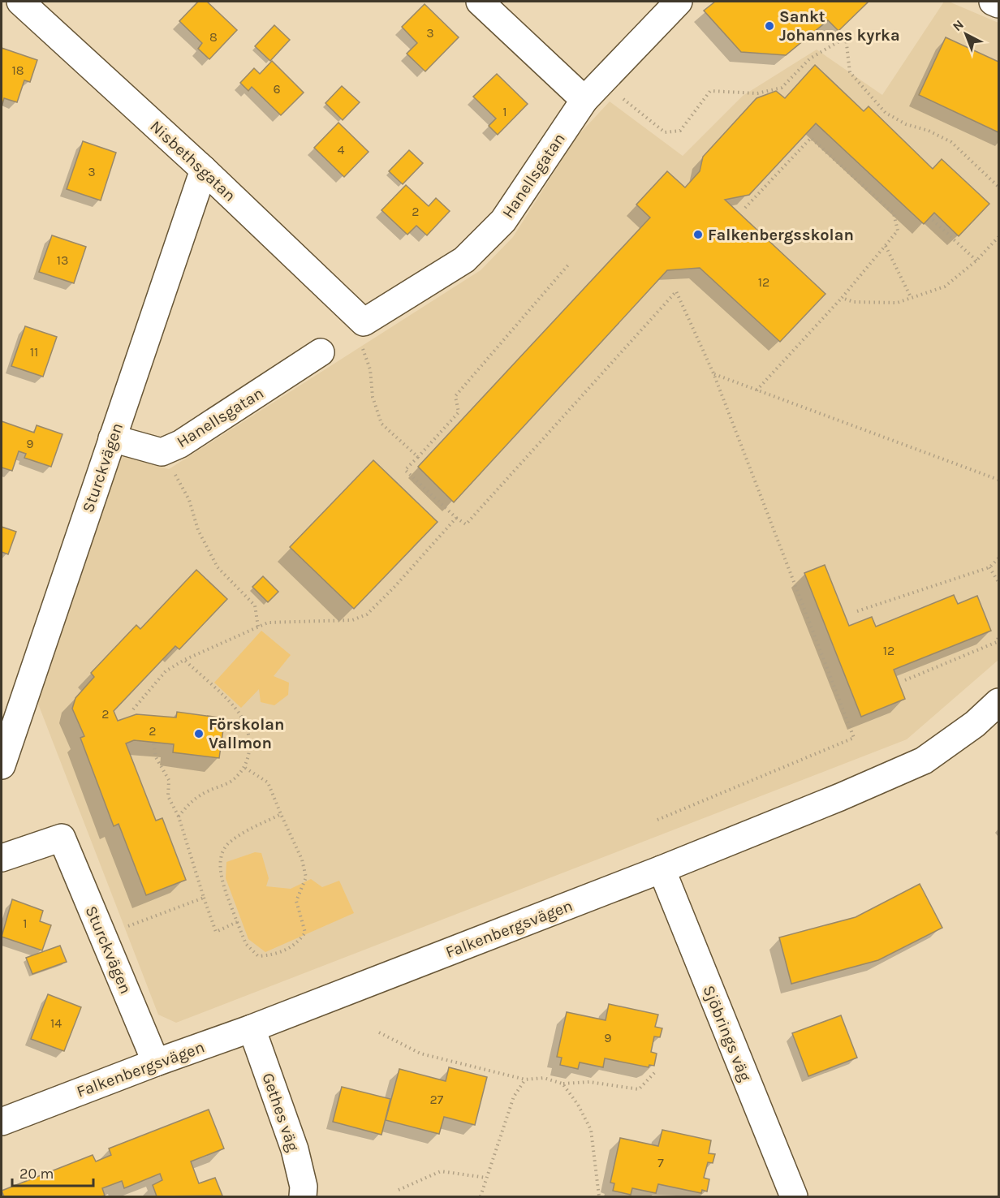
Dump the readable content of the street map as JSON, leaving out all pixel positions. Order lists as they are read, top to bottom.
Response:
{
  "streets": {
    "street": [
      "Nisbethsgatan",
      "Hanellsgatan",
      "Sturckvägen",
      "Falkenbergsvägen",
      "Sjöbrings väg",
      "Gethes väg"
    ]
  },
  "crossings": [
    ["Nisbethsgatan", "Hanellsgatan"],
    ["Nisbethsgatan", "Sturckvägen"],
    ["Hanellsgatan", "Sturckvägen"],
    ["Sturckvägen", "Falkenbergsvägen"],
    ["Falkenbergsvägen", "Sjöbrings väg"],
    ["Falkenbergsvägen", "Gethes väg"]
  ],
  "places": ["Sankt Johannes kyrka", "Falkenbergsskolan", "Förskolan Vallmon"],
  "house_numbers": [
    "3",
    "8",
    "18",
    "6",
    "1",
    "4",
    "3",
    "2",
    "13",
    "12",
    "11",
    "9",
    "12",
    "2",
    "2",
    "1",
    "14",
    "9",
    "27",
    "7"
  ],
  "scale_bar": "20 m",
  "north": "top left"
}
